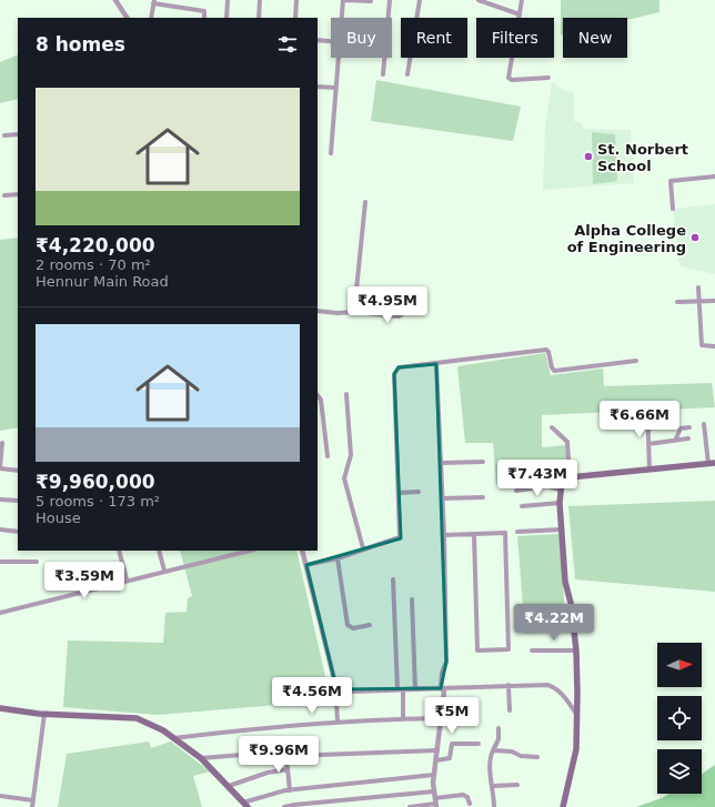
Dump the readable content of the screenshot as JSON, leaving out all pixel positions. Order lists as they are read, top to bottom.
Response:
{
  "places": ["St. Norbert School", "Alpha College of Engineering"],
  "north": "right",
  "page": {
    "chip": [
      "Buy",
      "Rent",
      "Filters",
      "New"
    ],
    "heading": "8 homes",
    "list": [
      {
        "name": "₹4,220,000",
        "note": "2 rooms · 70 m² · Hennur Main Road"
      },
      {
        "name": "₹9,960,000",
        "note": "5 rooms · 173 m² · House"
      }
    ],
    "price": [
      "₹4.95M",
      "₹6.66M",
      "₹7.43M",
      "₹3.59M",
      "₹4.22M",
      "₹4.56M",
      "₹5M",
      "₹9.96M"
    ]
  }
}
